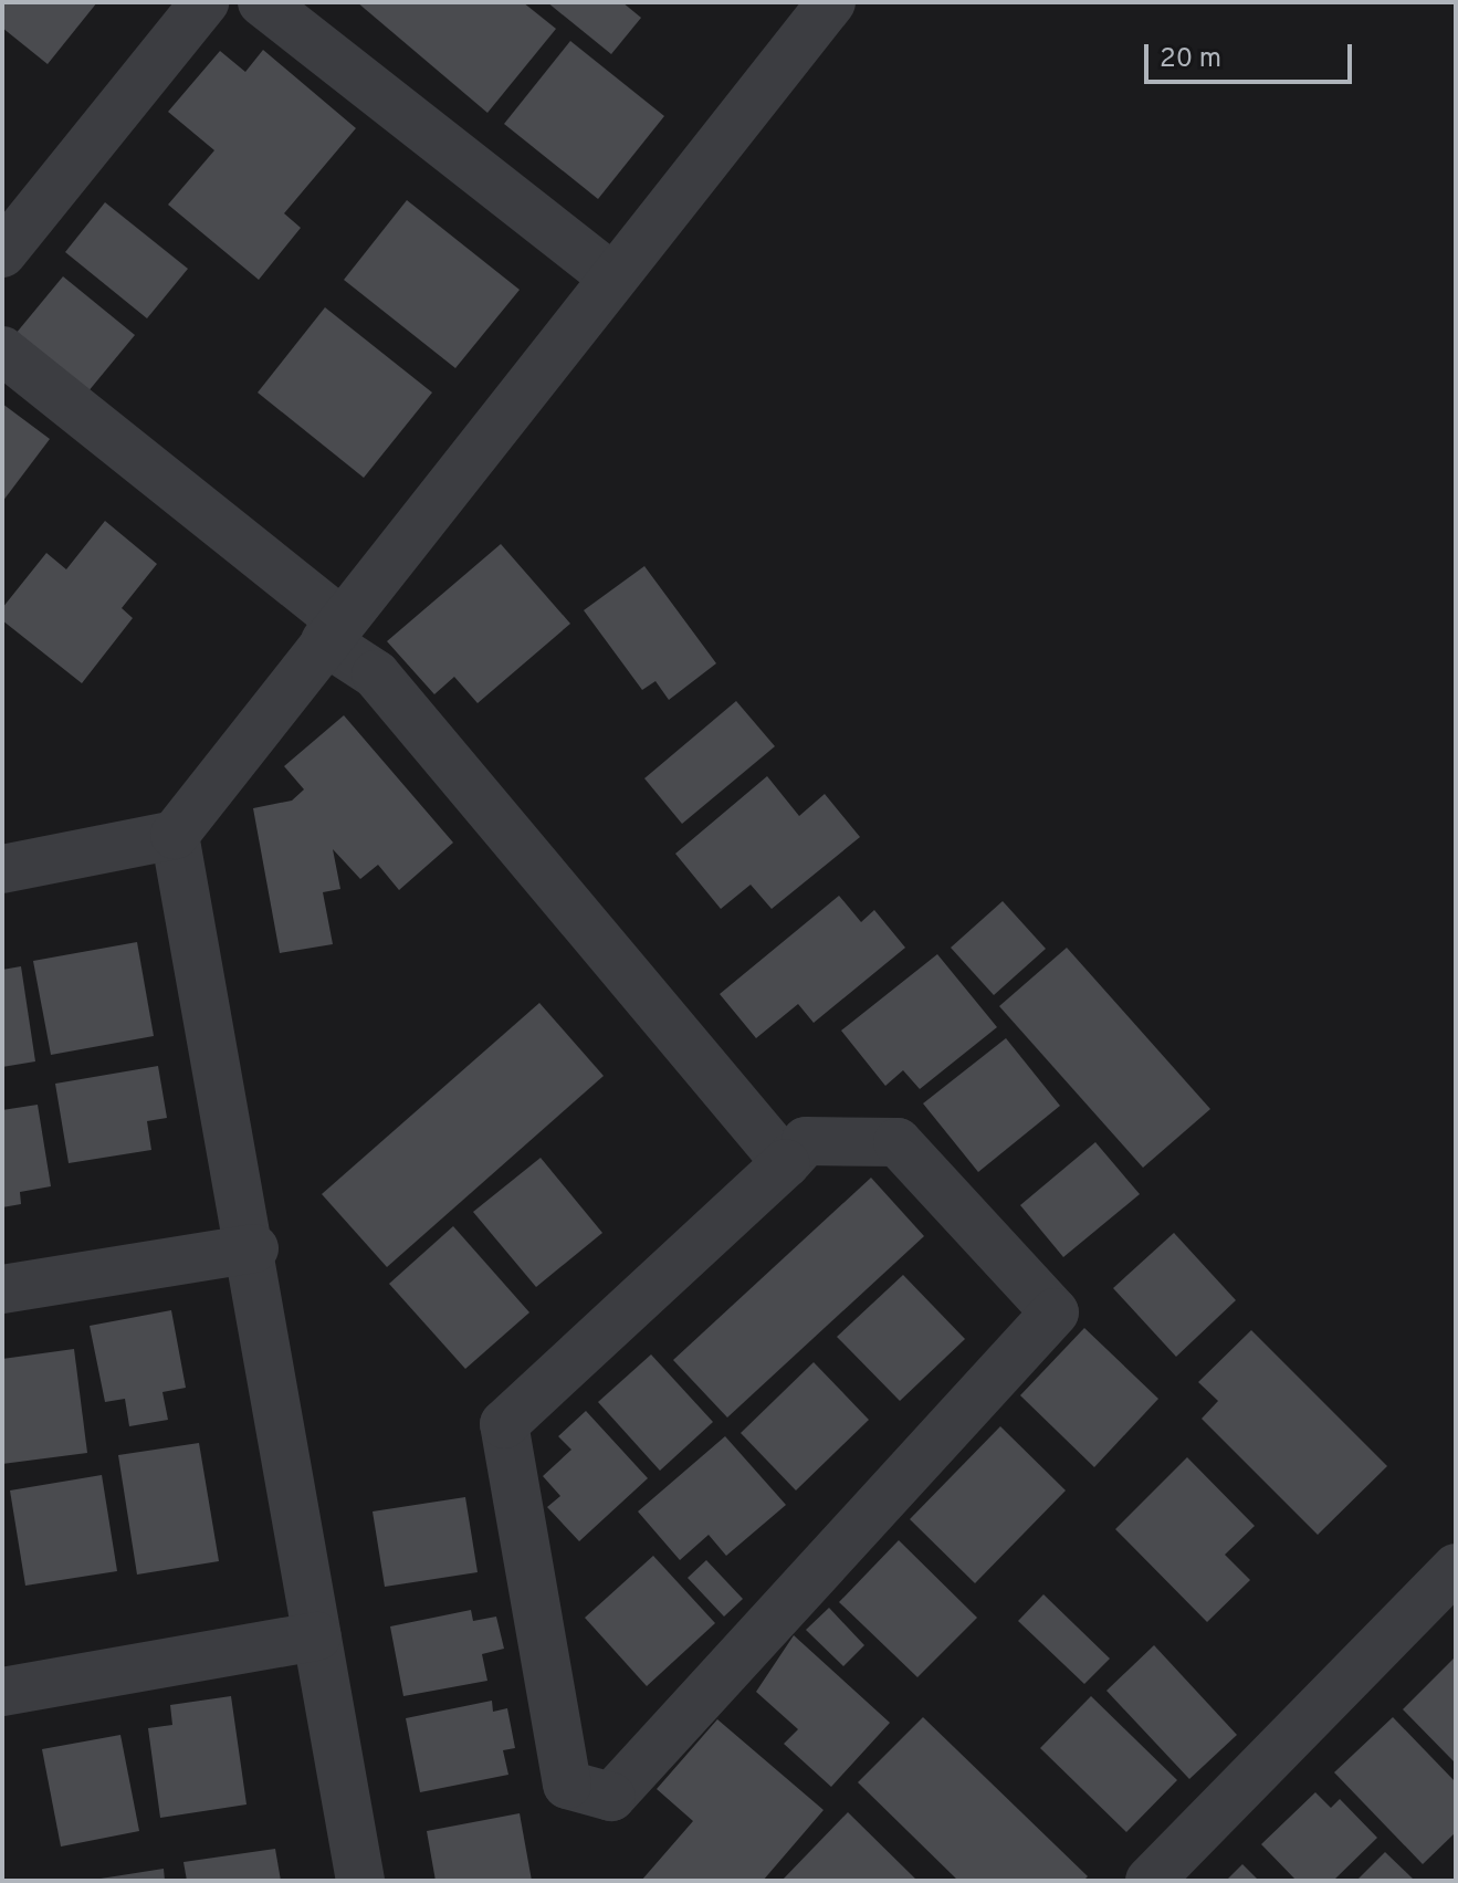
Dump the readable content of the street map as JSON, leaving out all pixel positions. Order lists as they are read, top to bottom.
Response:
{
  "scale_bar": "20 m"
}
